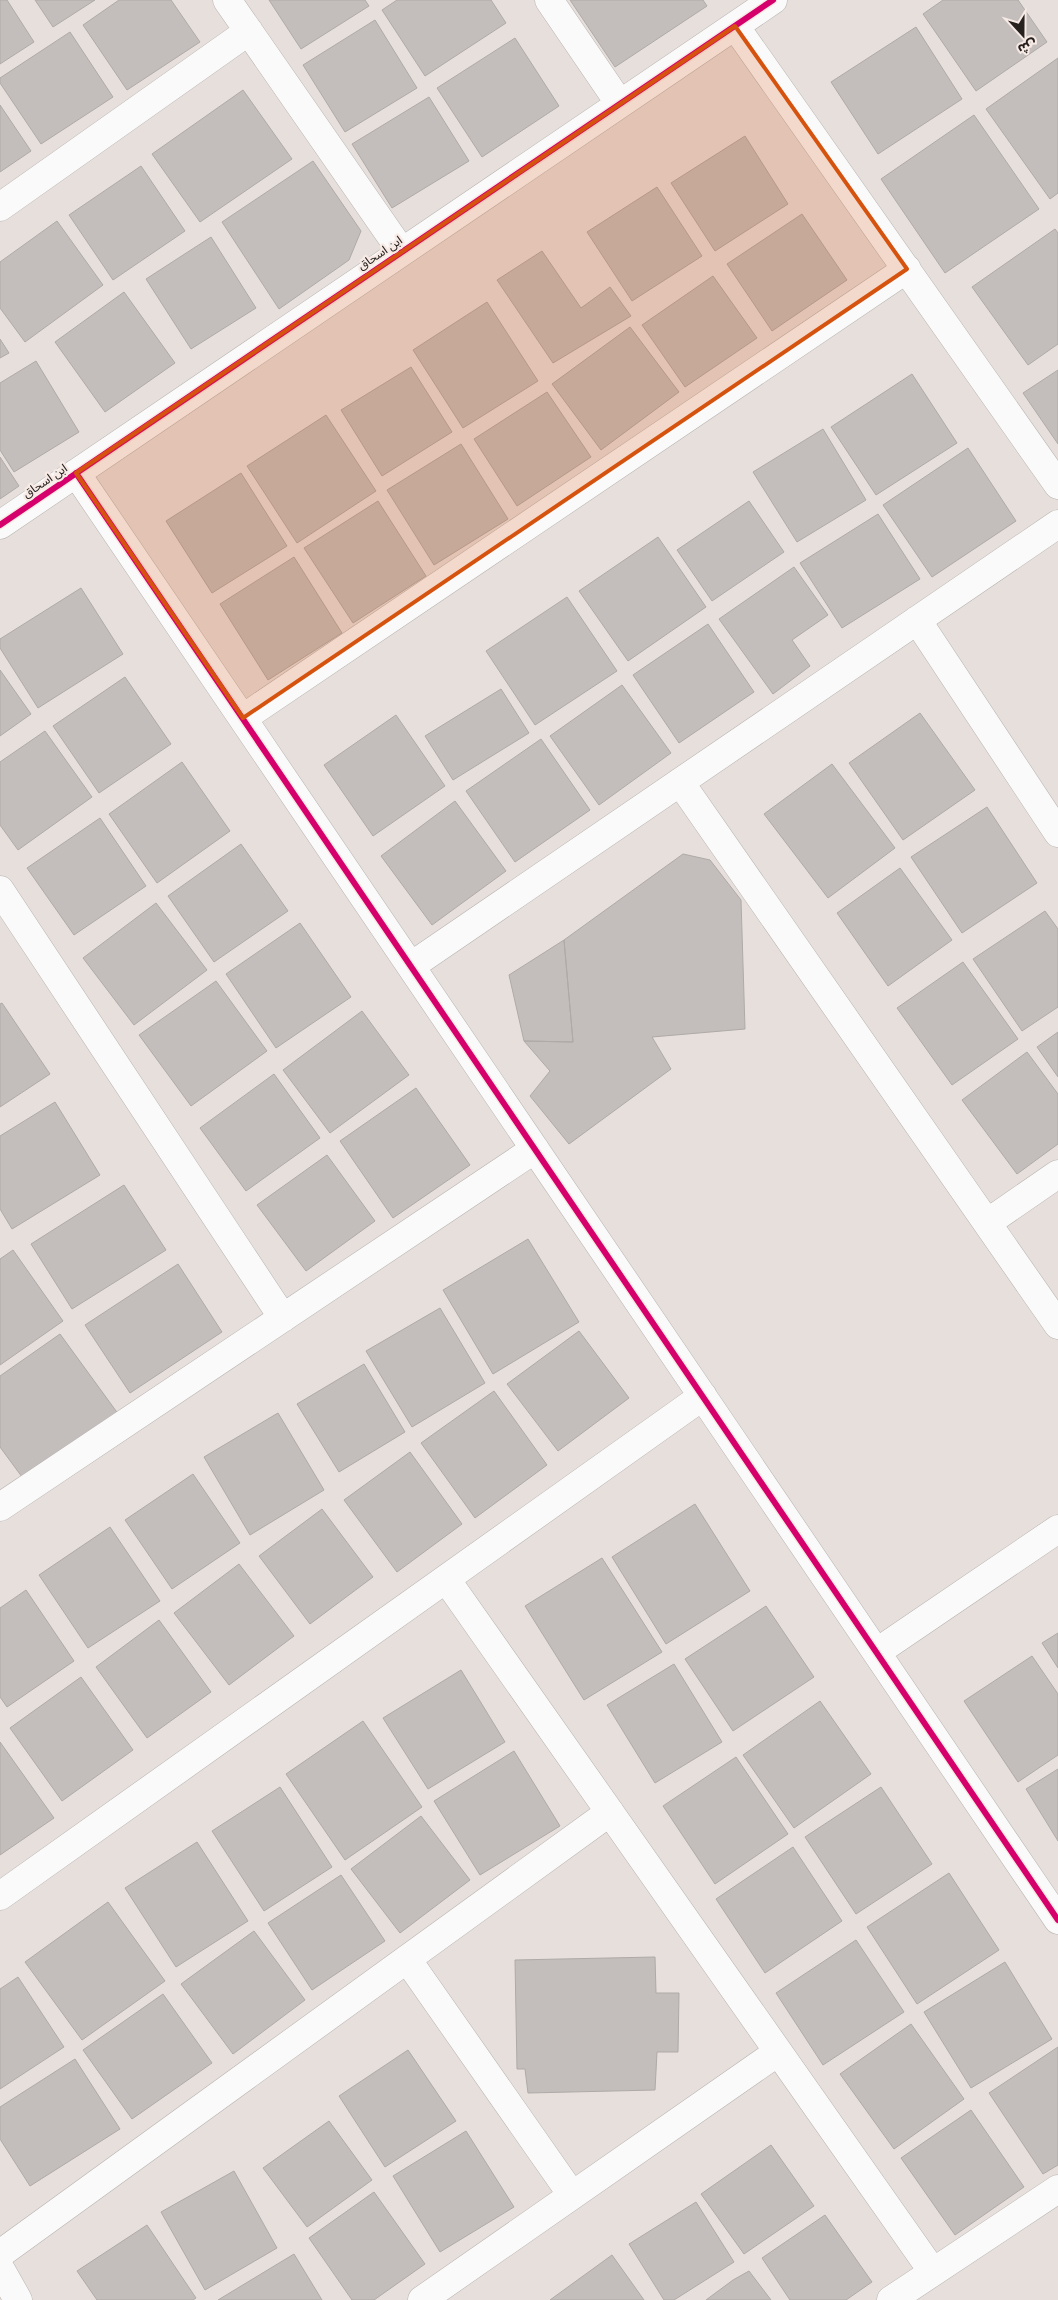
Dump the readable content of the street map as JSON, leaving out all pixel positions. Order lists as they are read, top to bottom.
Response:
{
  "streets": {
    "street": ["ابن اسحاق"]
  },
  "north": "bottom"
}
